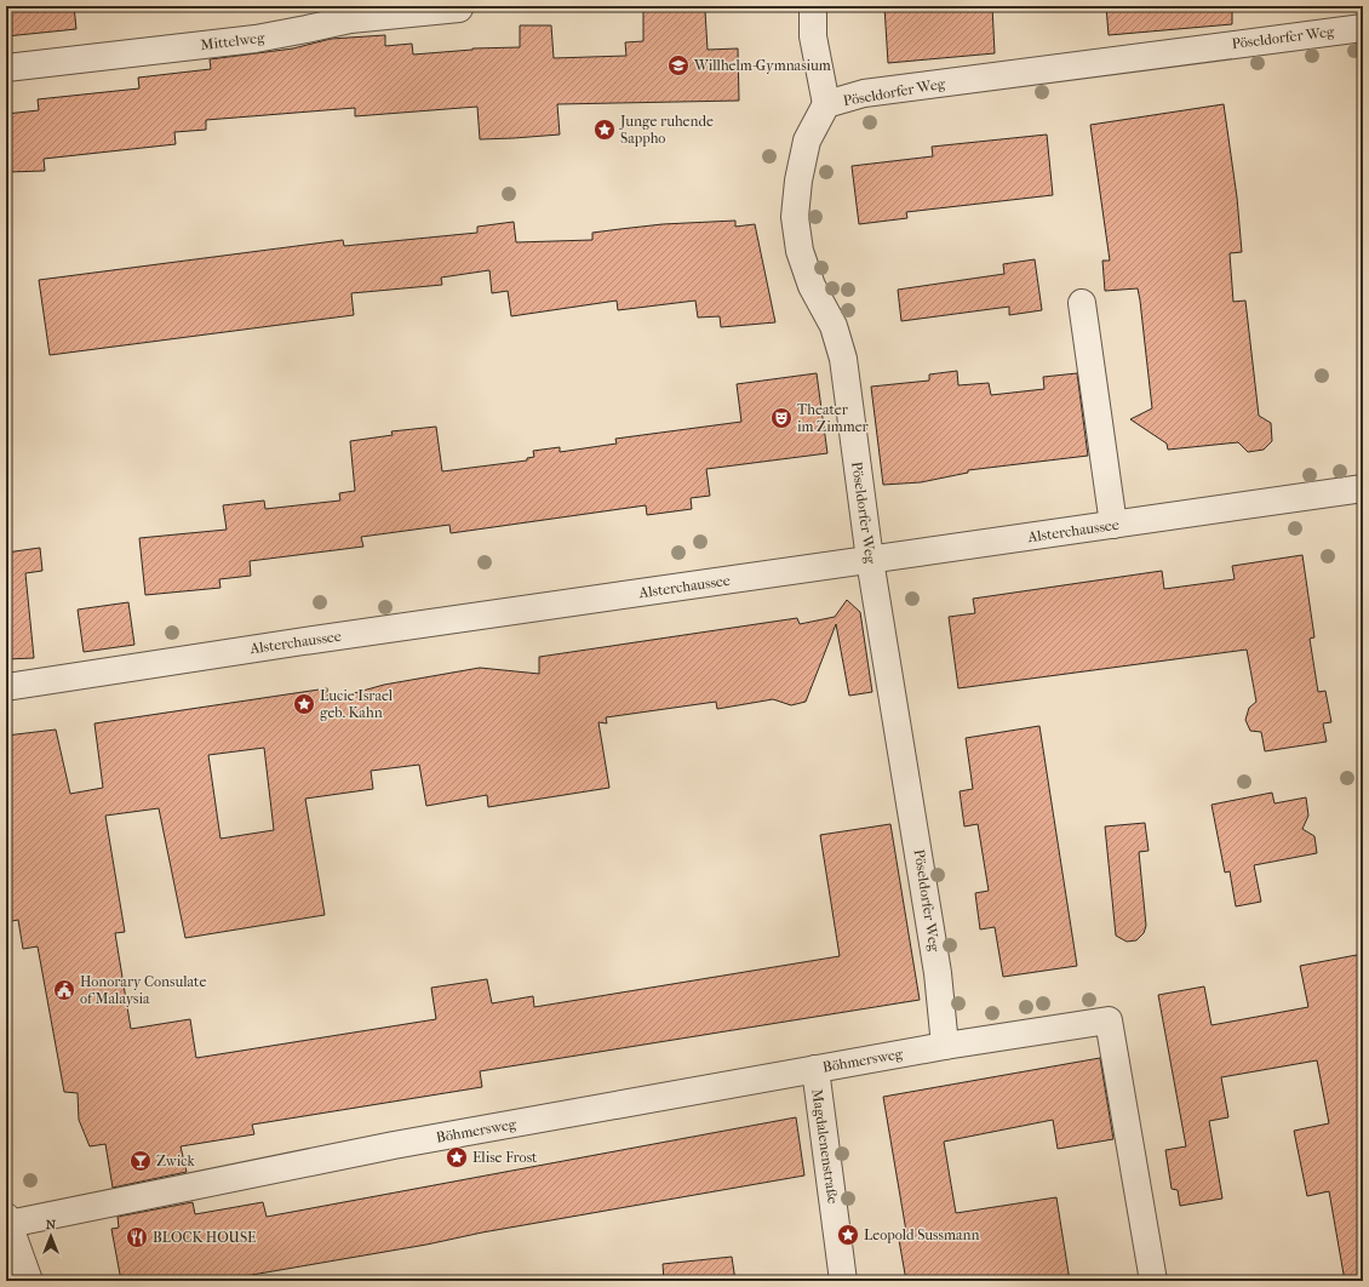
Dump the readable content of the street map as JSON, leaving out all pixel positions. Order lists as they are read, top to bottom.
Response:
{
  "streets": {
    "street": [
      "Pöseldorfer Weg",
      "Mittelweg",
      "Alsterchaussee",
      "Böhmersweg",
      "Magdalenenstraße"
    ]
  },
  "crossings": [
    ["Pöseldorfer Weg", "Alsterchaussee"],
    ["Pöseldorfer Weg", "Böhmersweg"],
    ["Böhmersweg", "Magdalenenstraße"]
  ],
  "places": {
    "school or university": ["Willhelm-Gymnasium"],
    "place": [
      "Junge ruhende Sappho",
      "Lucie Israel geb. Kahn",
      "Elise Frost",
      "Leopold Sussmann"
    ],
    "theatre": ["Theater im Zimmer"],
    "public building": ["Honorary Consulate of Malaysia"],
    "bar": ["Zwick"],
    "restaurant": ["BLOCK HOUSE"]
  },
  "north": "top"
}
